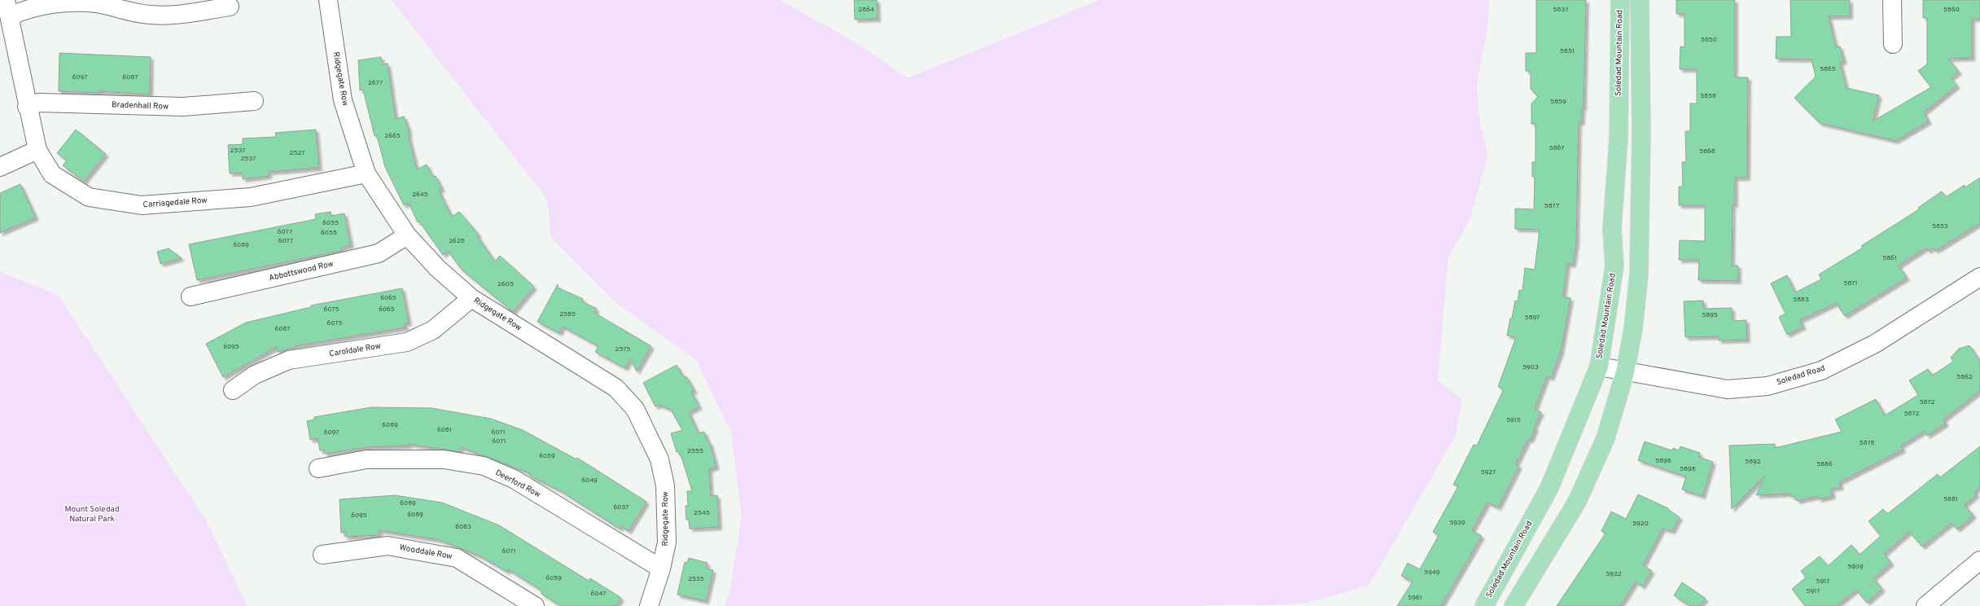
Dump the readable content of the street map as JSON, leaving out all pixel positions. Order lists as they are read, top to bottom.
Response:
{
  "streets": {
    "main road": ["Soledad Mountain Road"],
    "street": [
      "Ridgegate Row",
      "Bradenhall Row",
      "Carriagedale Row",
      "Abbottswood Row",
      "Caroldale Row",
      "Soledad Road",
      "Deerford Row",
      "Wooddale Row"
    ]
  },
  "crossings": [
    ["Soledad Mountain Road", "Soledad Road"],
    ["Ridgegate Row", "Carriagedale Row"],
    ["Ridgegate Row", "Abbottswood Row"],
    ["Ridgegate Row", "Caroldale Row"],
    ["Ridgegate Row", "Deerford Row"],
    ["Bradenhall Row", "Carriagedale Row"]
  ],
  "parks": ["Mount Soledad Natural Park"],
  "house_numbers": [
    "2864",
    "5837",
    "5860",
    "5850",
    "5851",
    "5865",
    "6097",
    "6087",
    "2677",
    "5858",
    "5859",
    "2665",
    "5867",
    "2537",
    "5868",
    "2527",
    "2537",
    "2645",
    "5877",
    "6055",
    "5853",
    "6077",
    "6055",
    "6077",
    "2625",
    "6089",
    "5861",
    "5871",
    "2605",
    "6065",
    "5883",
    "6075",
    "6065",
    "2585",
    "5895",
    "5897",
    "6075",
    "6087",
    "6095",
    "2575",
    "5903",
    "5862",
    "5872",
    "5872",
    "5915",
    "6089",
    "6081",
    "6097",
    "6071",
    "6071",
    "5878",
    "2555",
    "6059",
    "5898",
    "5892",
    "5886",
    "5898",
    "5927",
    "6049",
    "5881",
    "6089",
    "6037",
    "2545",
    "6089",
    "6095",
    "5939",
    "5920",
    "6083",
    "6071",
    "5909",
    "5949",
    "5932",
    "6059",
    "2535",
    "5917",
    "5917",
    "6047",
    "5961"
  ]
}
